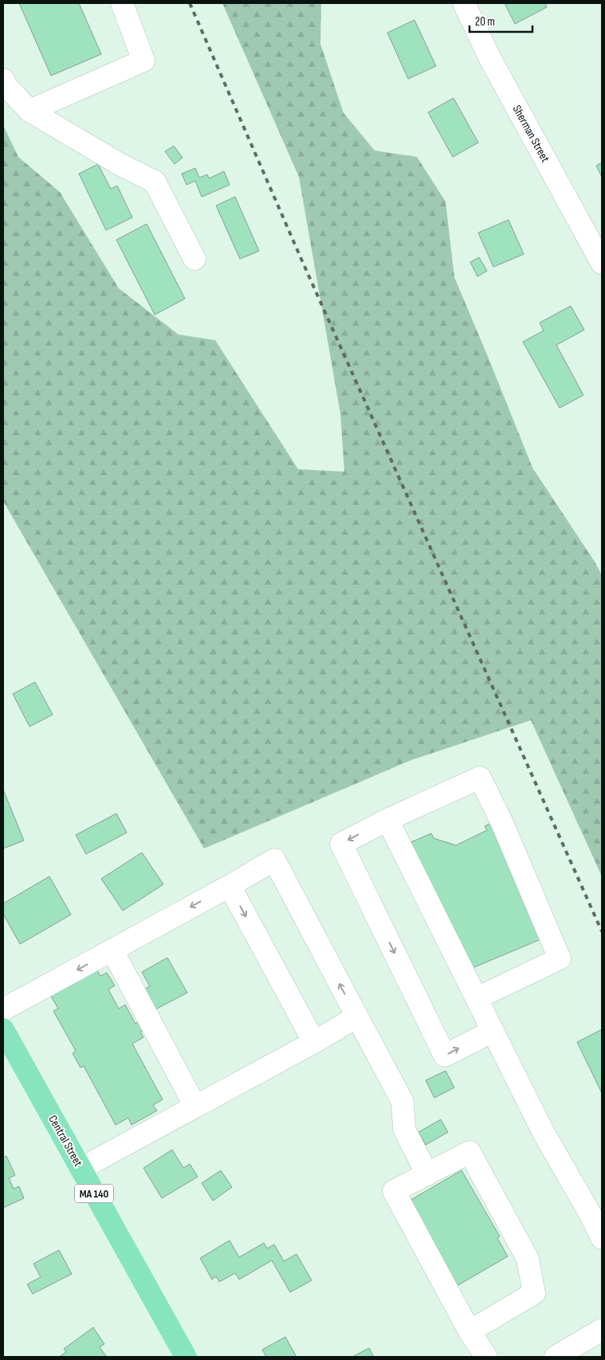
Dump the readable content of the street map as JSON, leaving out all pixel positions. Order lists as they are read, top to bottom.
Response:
{
  "streets": {
    "main road": ["Central Street", "MA 140"],
    "street": ["Sherman Street"]
  },
  "scale_bar": "20 m"
}
